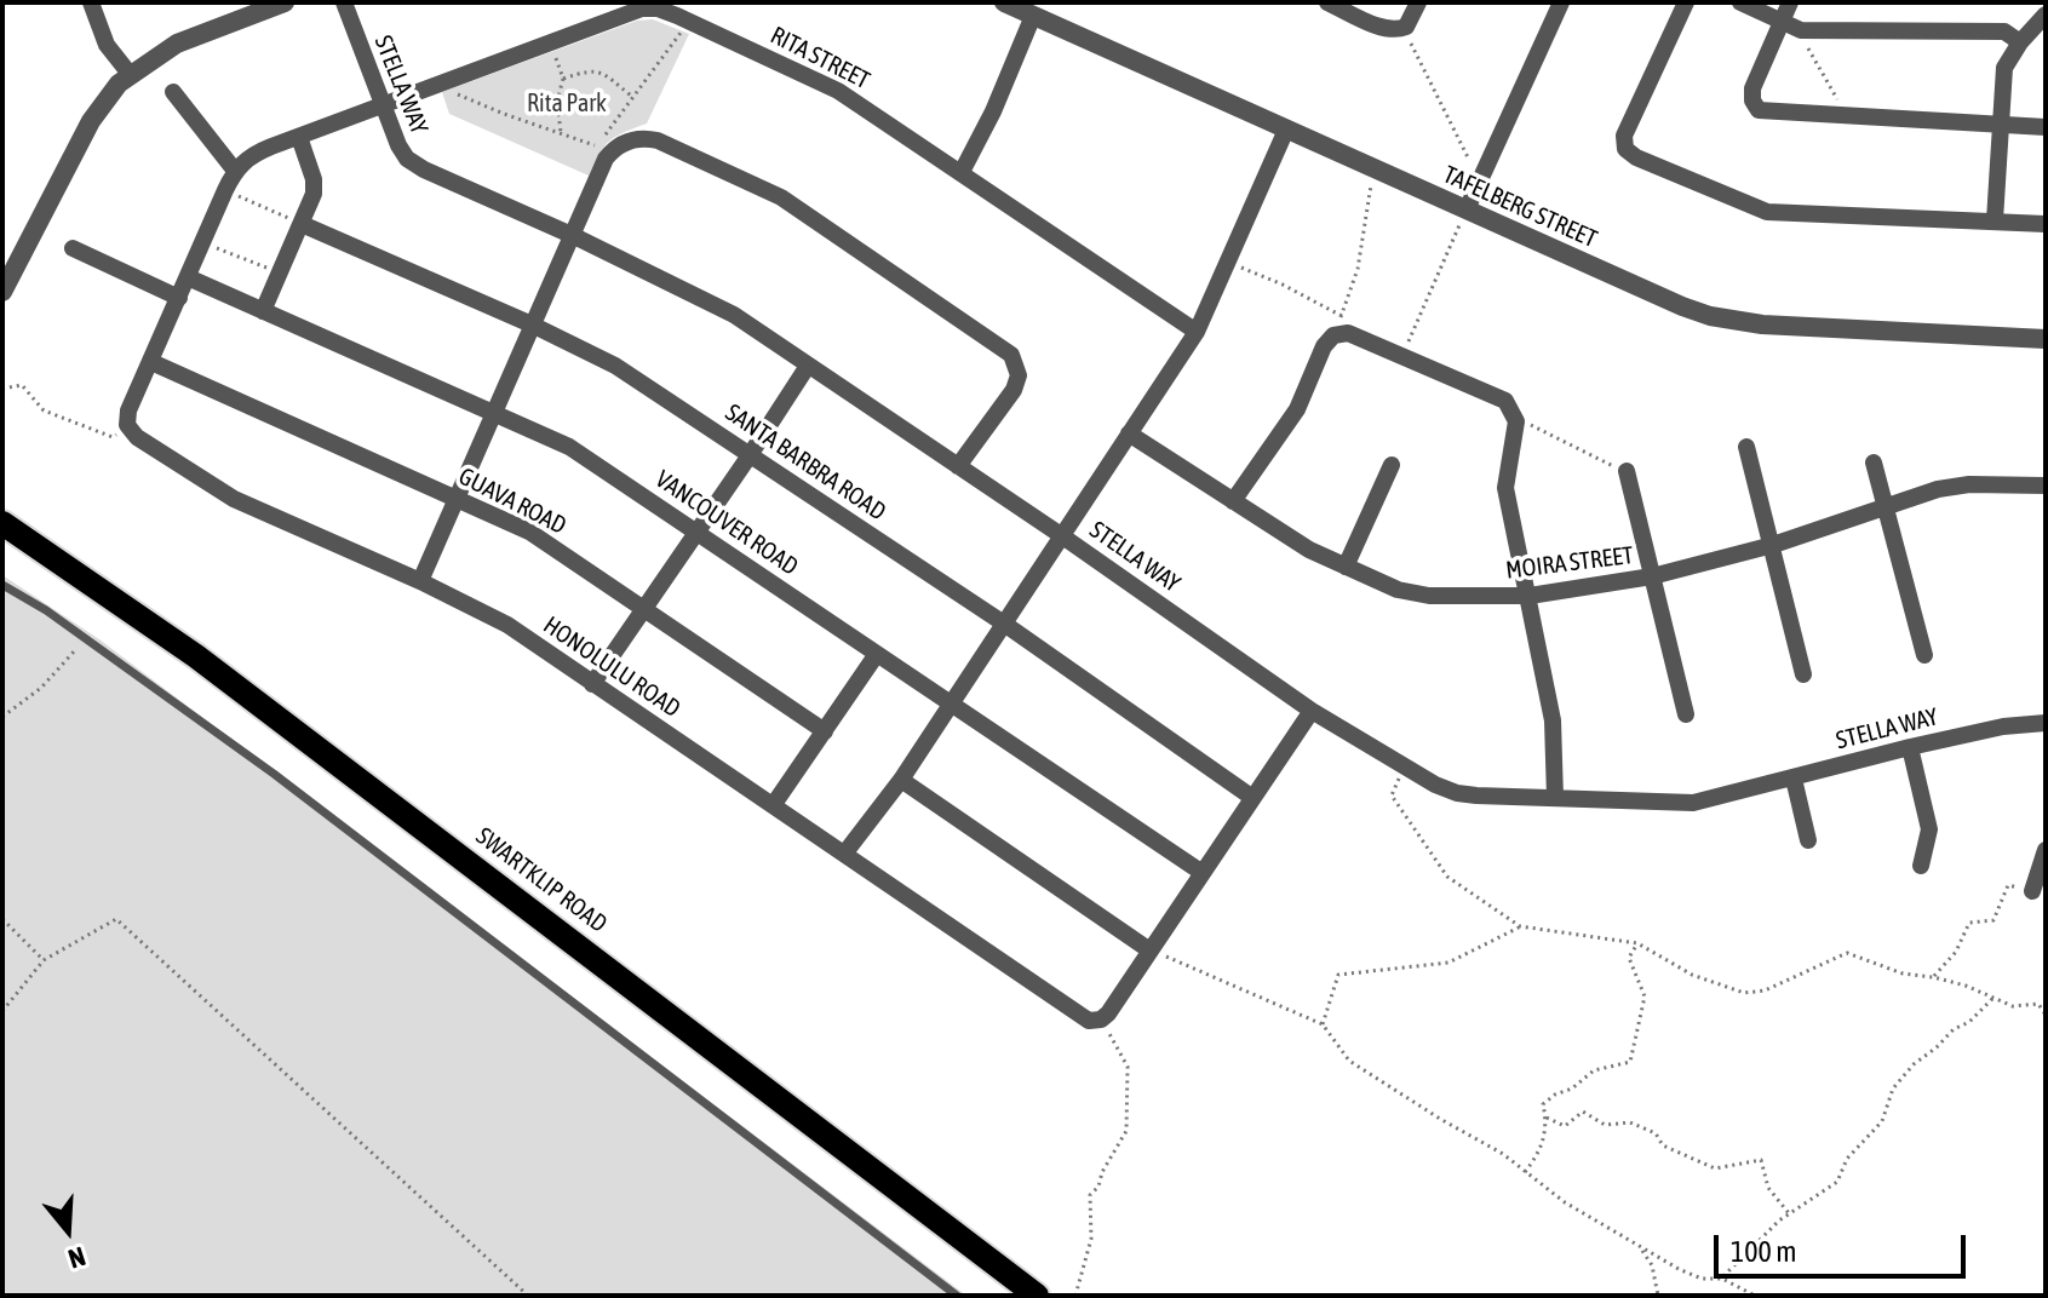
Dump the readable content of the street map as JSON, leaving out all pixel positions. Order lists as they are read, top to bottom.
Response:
{
  "streets": {
    "main road": ["SWARTKLIP ROAD"],
    "street": [
      "RITA STREET",
      "STELLA WAY",
      "TAFELBERG STREET",
      "SANTA BARBRA ROAD",
      "GUAVA ROAD",
      "VANCOUVER ROAD",
      "MOIRA STREET",
      "HONOLULU ROAD"
    ]
  },
  "crossings": [
    ["RITA STREET", "STELLA WAY"]
  ],
  "parks": ["Rita Park"],
  "scale_bar": "100 m",
  "north": "bottom"
}
